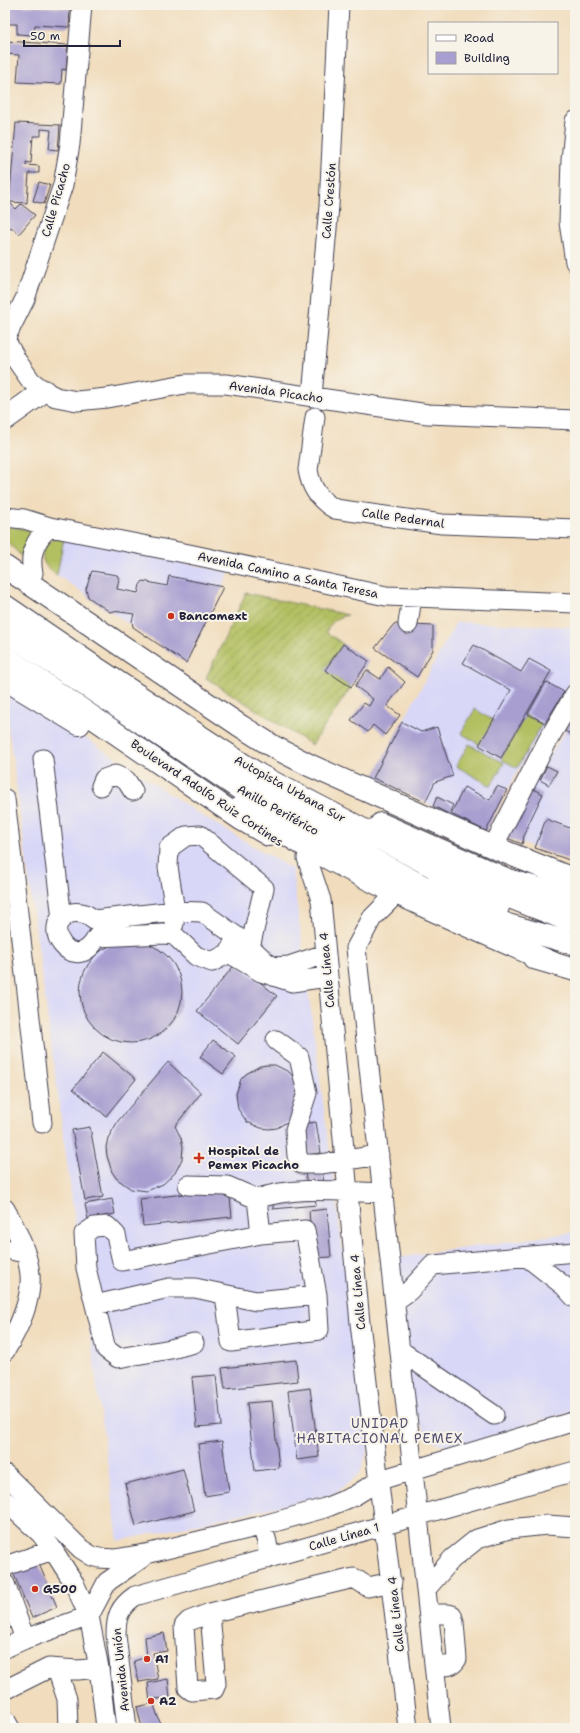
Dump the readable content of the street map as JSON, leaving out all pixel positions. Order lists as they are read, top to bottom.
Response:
{
  "streets": {
    "main road": ["Autopista Urbana Sur", "Boulevard Adolfo Ruiz Cortines", "Anillo Periférico"],
    "street": [
      "Calle Picacho",
      "Calle Crestón",
      "Avenida Picacho",
      "Calle Pedernal",
      "Avenida Camino a Santa Teresa",
      "Calle Línea 4",
      "Calle Línea 1",
      "Avenida Unión"
    ]
  },
  "crossings": [
    ["Calle Picacho", "Avenida Picacho"],
    ["Calle Crestón", "Avenida Picacho"],
    ["Boulevard Adolfo Ruiz Cortines", "Calle Línea 4"],
    ["Calle Línea 4", "Calle Línea 1"],
    ["Calle Línea 1", "Avenida Unión"]
  ],
  "districts": ["UNIDAD HABITACIONAL PEMEX"],
  "places": {
    "other": [
      "Bancomext",
      "G500",
      "A1",
      "A2"
    ],
    "health": ["Hospital de Pemex Picacho"]
  },
  "legend": ["Road", "Building"],
  "scale_bar": "50 m"
}
